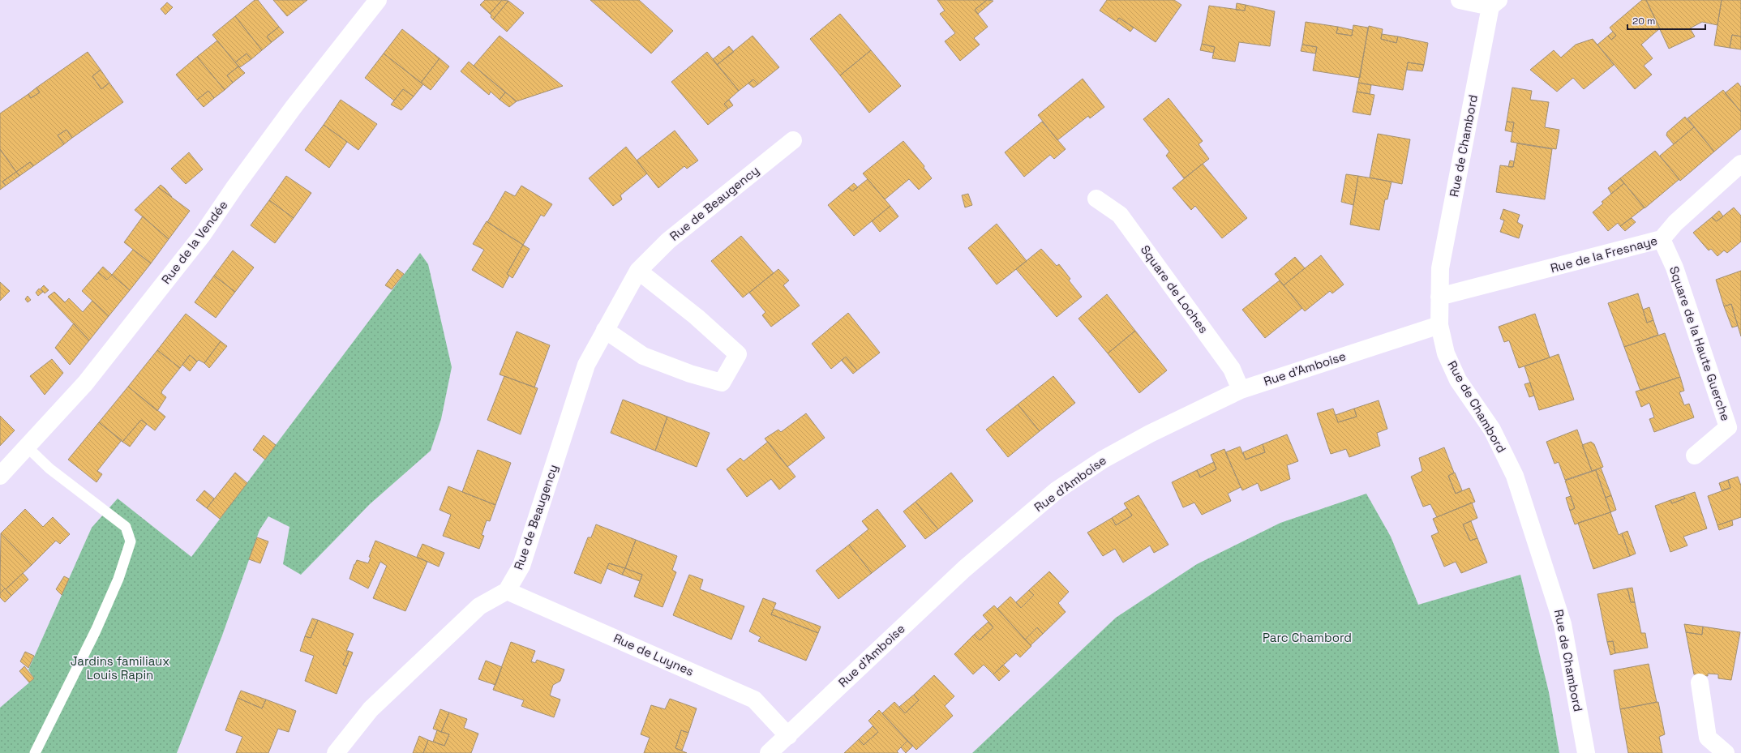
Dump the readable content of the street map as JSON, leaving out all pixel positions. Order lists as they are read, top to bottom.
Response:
{
  "streets": {
    "street": [
      "Rue de Chambord",
      "Rue de Beaugency",
      "Rue de la Vendée",
      "Rue de la Fresnaye",
      "Square de Loches",
      "Square de la Haute Guerche",
      "Rue d’Amboise",
      "Rue de Luynes"
    ]
  },
  "crossings": [
    ["Rue de Chambord", "Rue de la Fresnaye"],
    ["Rue de Chambord", "Rue d’Amboise"],
    ["Rue de Beaugency", "Rue de Luynes"],
    ["Rue de la Fresnaye", "Square de la Haute Guerche"],
    ["Square de Loches", "Rue d’Amboise"],
    ["Rue d’Amboise", "Rue de Luynes"]
  ],
  "parks": ["Parc Chambord", "Jardins familiaux Louis Rapin"],
  "scale_bar": "20 m"
}
